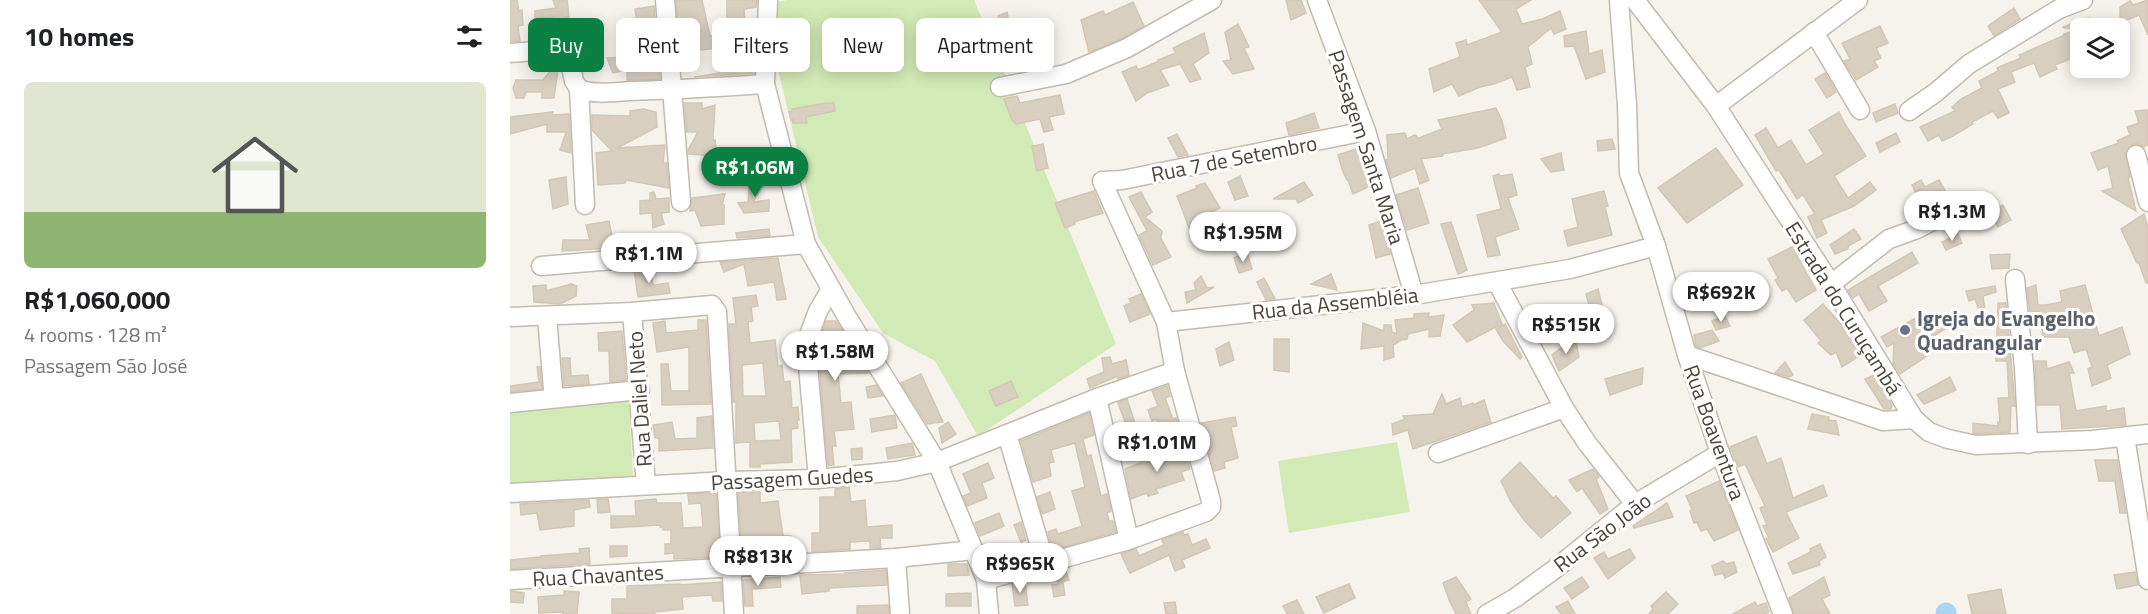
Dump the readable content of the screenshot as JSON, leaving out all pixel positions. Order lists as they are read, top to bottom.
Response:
{
  "streets": {
    "street": [
      "Passagem Santa Maria",
      "Rua 7 de Setembro",
      "Rua da Assembléia",
      "Estrada do Curuçambá",
      "Rua Daliel Neto",
      "Rua Boaventura",
      "Passagem Guedes",
      "Rua São João",
      "Rua Chavantes"
    ]
  },
  "crossings": [
    ["Passagem Santa Maria", "Rua 7 de Setembro"],
    ["Passagem Santa Maria", "Rua da Assembléia"],
    ["Rua 7 de Setembro", "Rua da Assembléia"],
    ["Rua da Assembléia", "Rua Boaventura"],
    ["Rua Daliel Neto", "Passagem Guedes"],
    ["Rua Boaventura", "Rua São João"]
  ],
  "places": ["Igreja do Evangelho Quadrangular"],
  "page": {
    "heading": "10 homes",
    "chip": [
      "Buy",
      "Rent",
      "Filters",
      "New",
      "Apartment"
    ],
    "list": [
      {
        "name": "R$1,060,000",
        "note": "4 rooms · 128 m² · Passagem São José"
      }
    ],
    "price": [
      "R$1.06M",
      "R$1.3M",
      "R$1.95M",
      "R$1.1M",
      "R$692K",
      "R$515K",
      "R$1.58M",
      "R$1.01M",
      "R$813K",
      "R$965K"
    ]
  }
}
